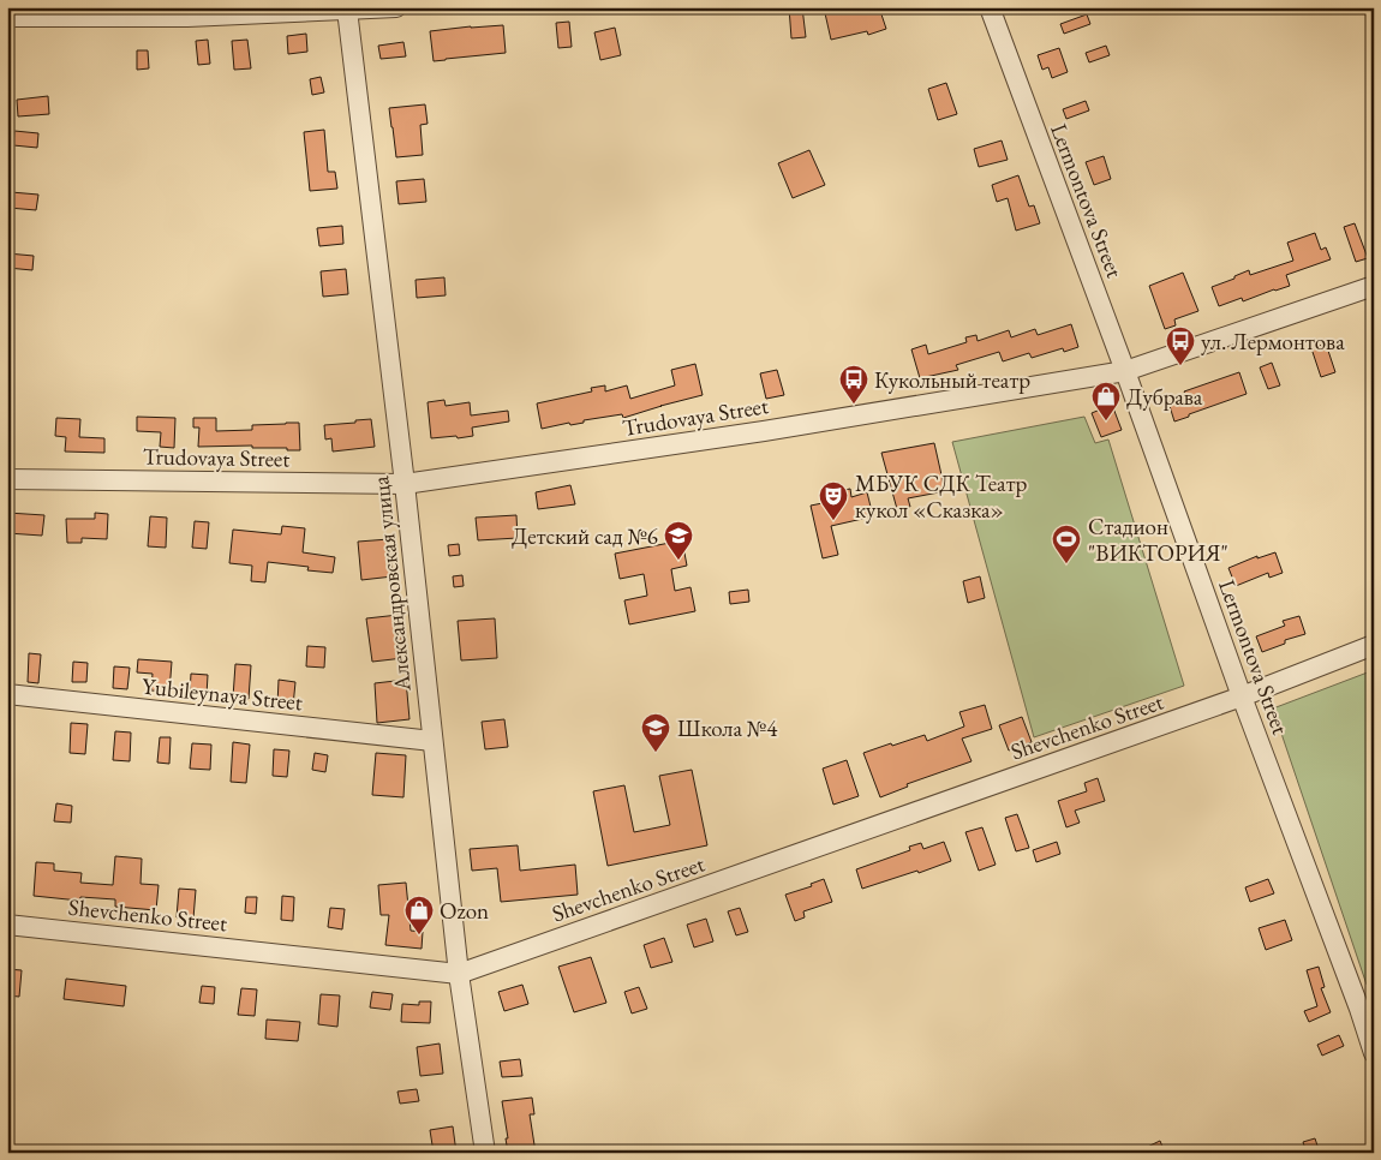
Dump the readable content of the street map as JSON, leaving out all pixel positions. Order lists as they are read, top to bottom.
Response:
{
  "streets": {
    "street": [
      "Lermontova Street",
      "Trudovaya Street",
      "Александровская улица",
      "Yubileynaya Street",
      "Shevchenko Street"
    ]
  },
  "crossings": [
    ["Lermontova Street", "Trudovaya Street"],
    ["Lermontova Street", "Shevchenko Street"],
    ["Trudovaya Street", "Александровская улица"],
    ["Александровская улица", "Yubileynaya Street"],
    ["Александровская улица", "Shevchenko Street"]
  ],
  "places": {
    "bus stop": ["ул. Лермонтова", "Кукольный театр"],
    "shop": ["Дубрава", "Ozon"],
    "theatre": ["МБУК СДК Театр кукол «Сказка»"],
    "school or university": ["Детский сад №6", "Школа №4"],
    "sports": ["Стадион \"ВИКТОРИЯ\""]
  }
}
